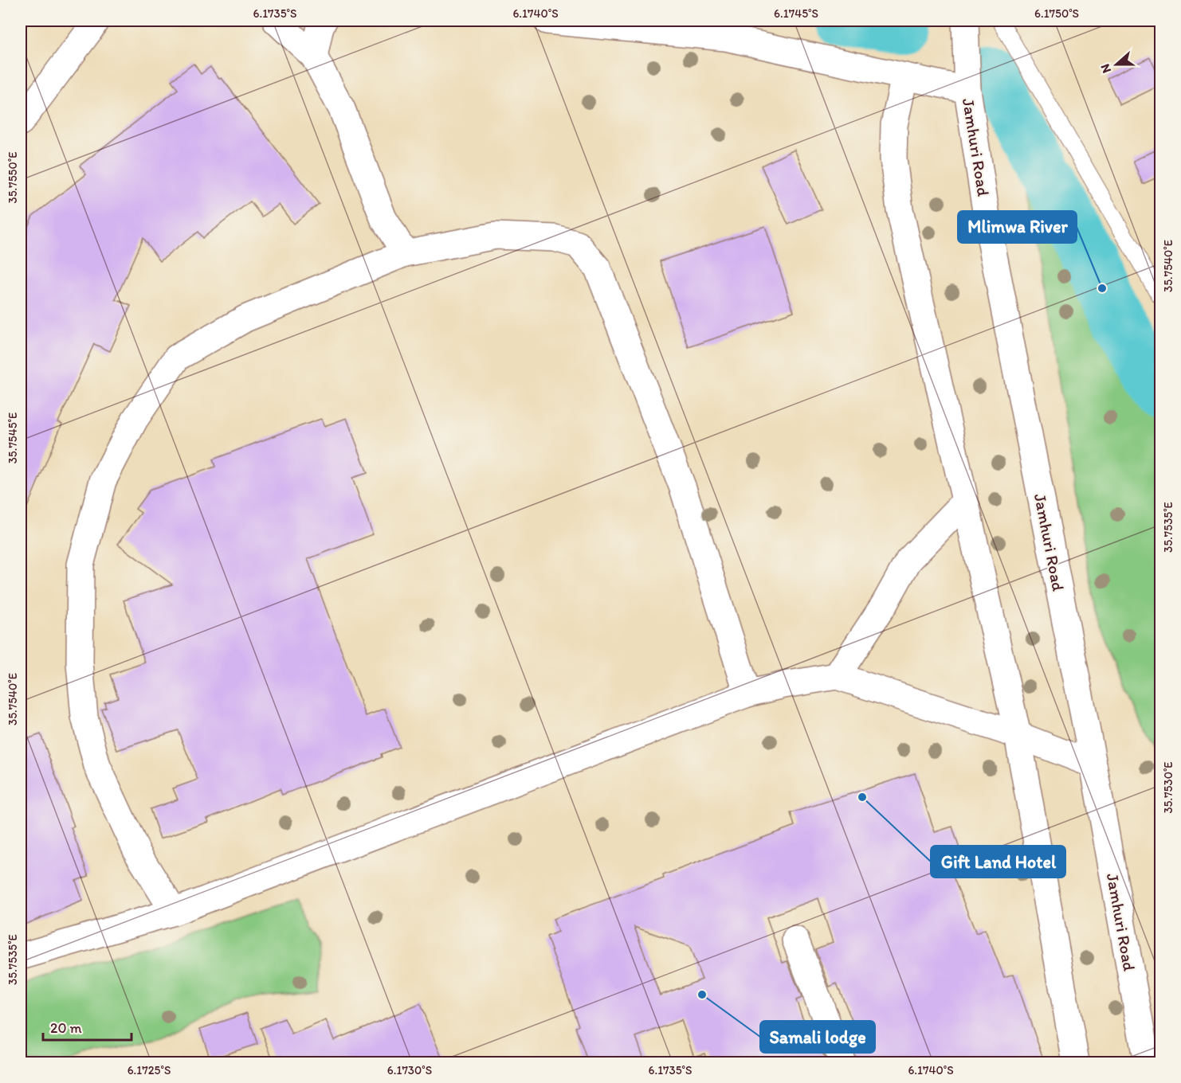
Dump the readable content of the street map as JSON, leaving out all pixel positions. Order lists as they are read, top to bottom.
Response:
{
  "streets": {
    "street": ["Jamhuri Road"]
  },
  "places": ["Mlimwa River", "Gift Land Hotel", "Samali lodge"],
  "scale_bar": "20 m",
  "north": "left",
  "coordinates": [
    "6.1735°S",
    "6.1740°S",
    "6.1745°S",
    "6.1750°S",
    "35.7550°E",
    "35.7540°E",
    "35.7545°E",
    "35.7535°E",
    "35.7530°E",
    "6.1725°S",
    "6.1730°S"
  ]
}
